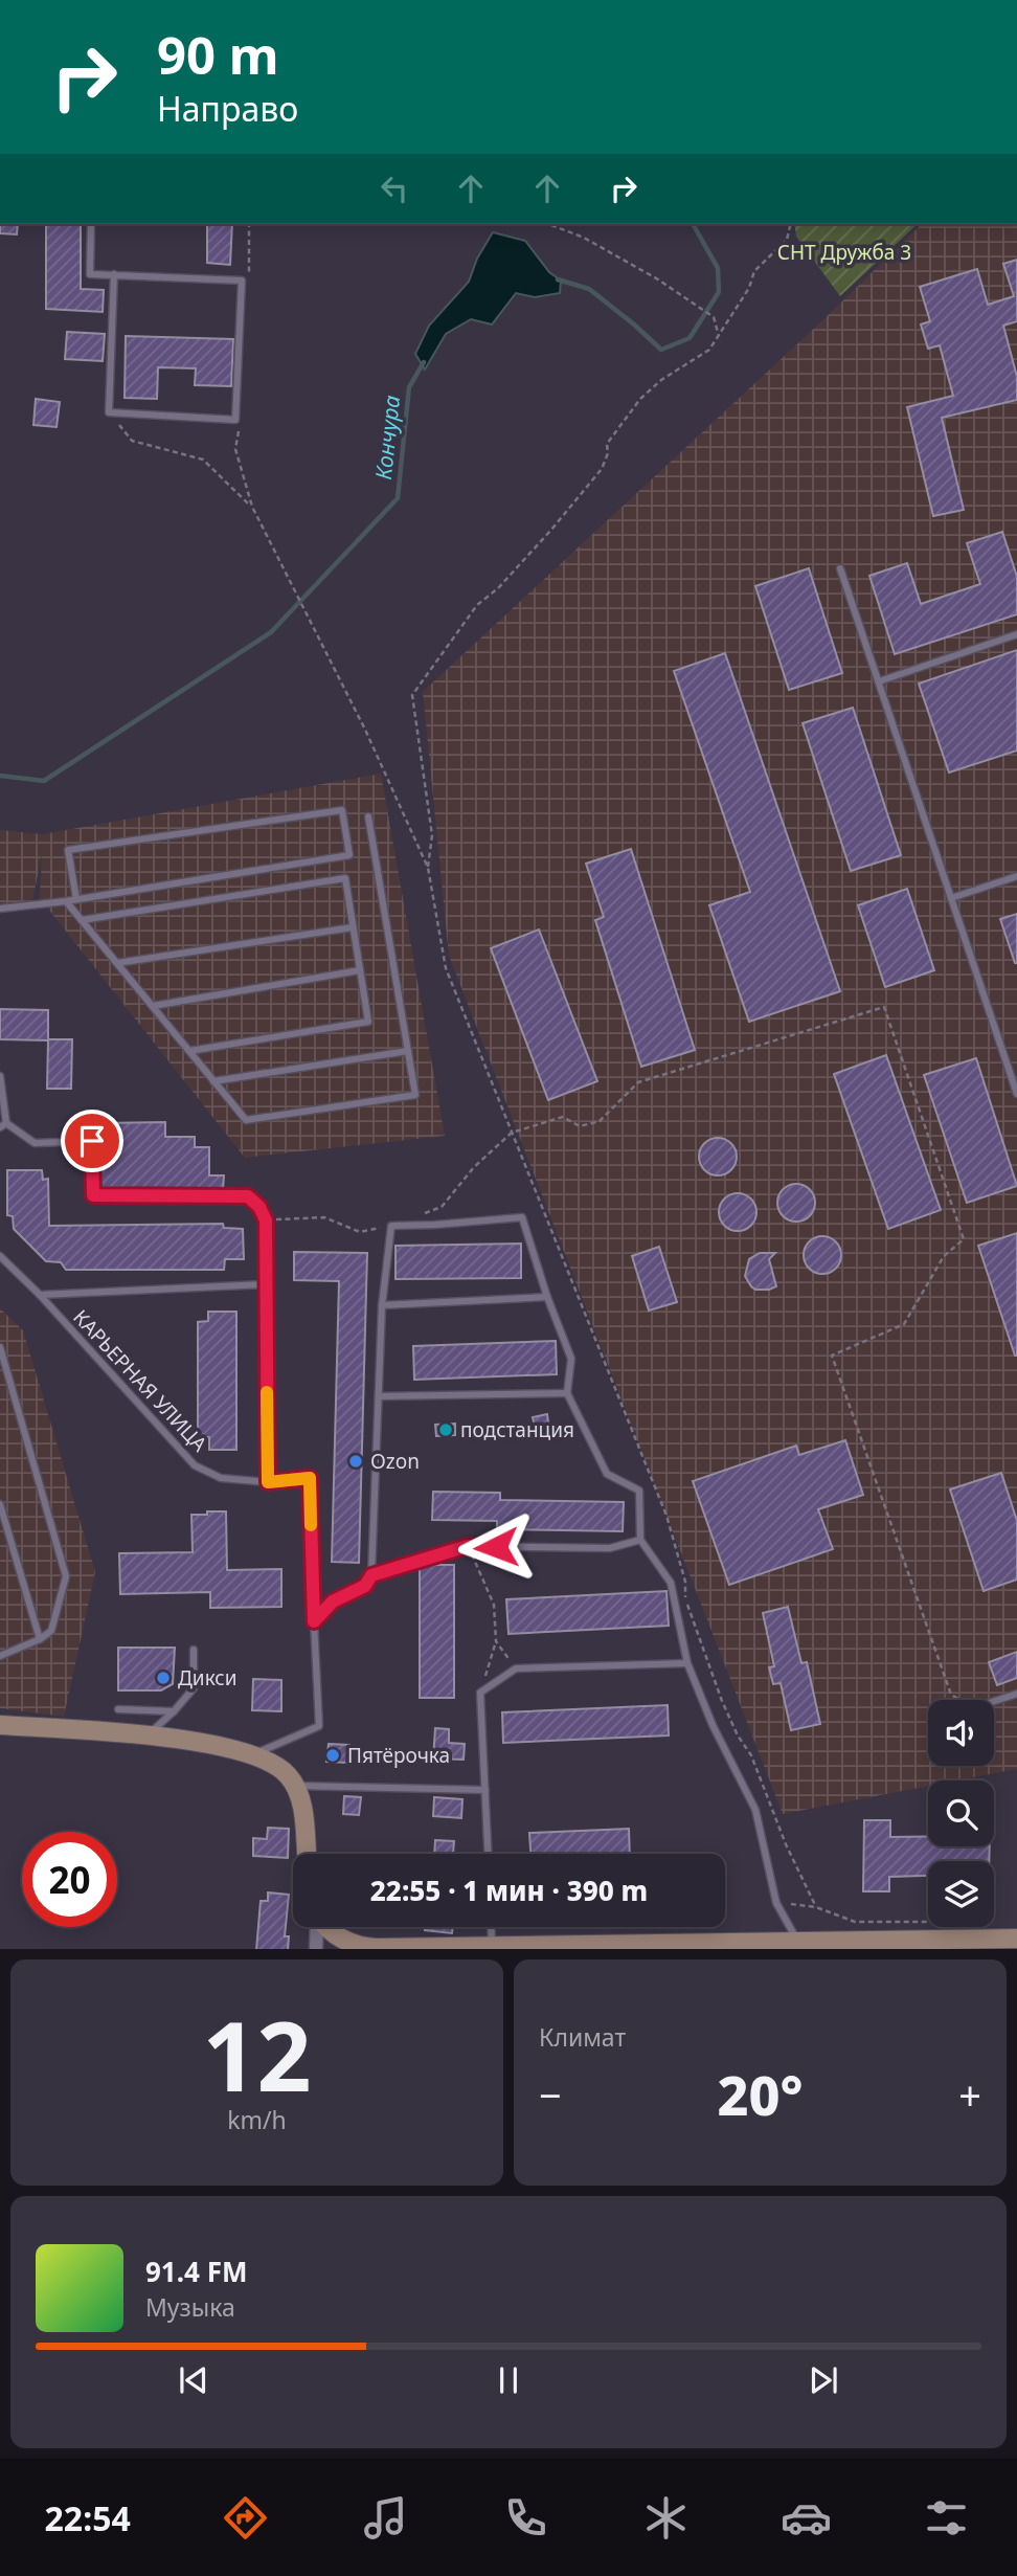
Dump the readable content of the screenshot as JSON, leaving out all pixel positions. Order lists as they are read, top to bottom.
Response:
{
  "streets": {
    "lane": ["КАРЬЕРНАЯ УЛИЦА"]
  },
  "water": ["Кончура"],
  "parks": ["СНТ Дружба 3"],
  "places": [
    "подстанция",
    "Ozon",
    "Дикси",
    "Пятёрочка"
  ],
  "page": {
    "turn": ["90 m", "Направо"],
    "limit": "20",
    "trip": "22:55 · 1 мин · 390 m",
    "tile": [
      ["12", "km/h"],
      "Климат"
    ],
    "heat": ["−", "20°", "+"],
    "song": ["91.4 FM", "Музыка"],
    "tabs": "22:54"
  }
}
